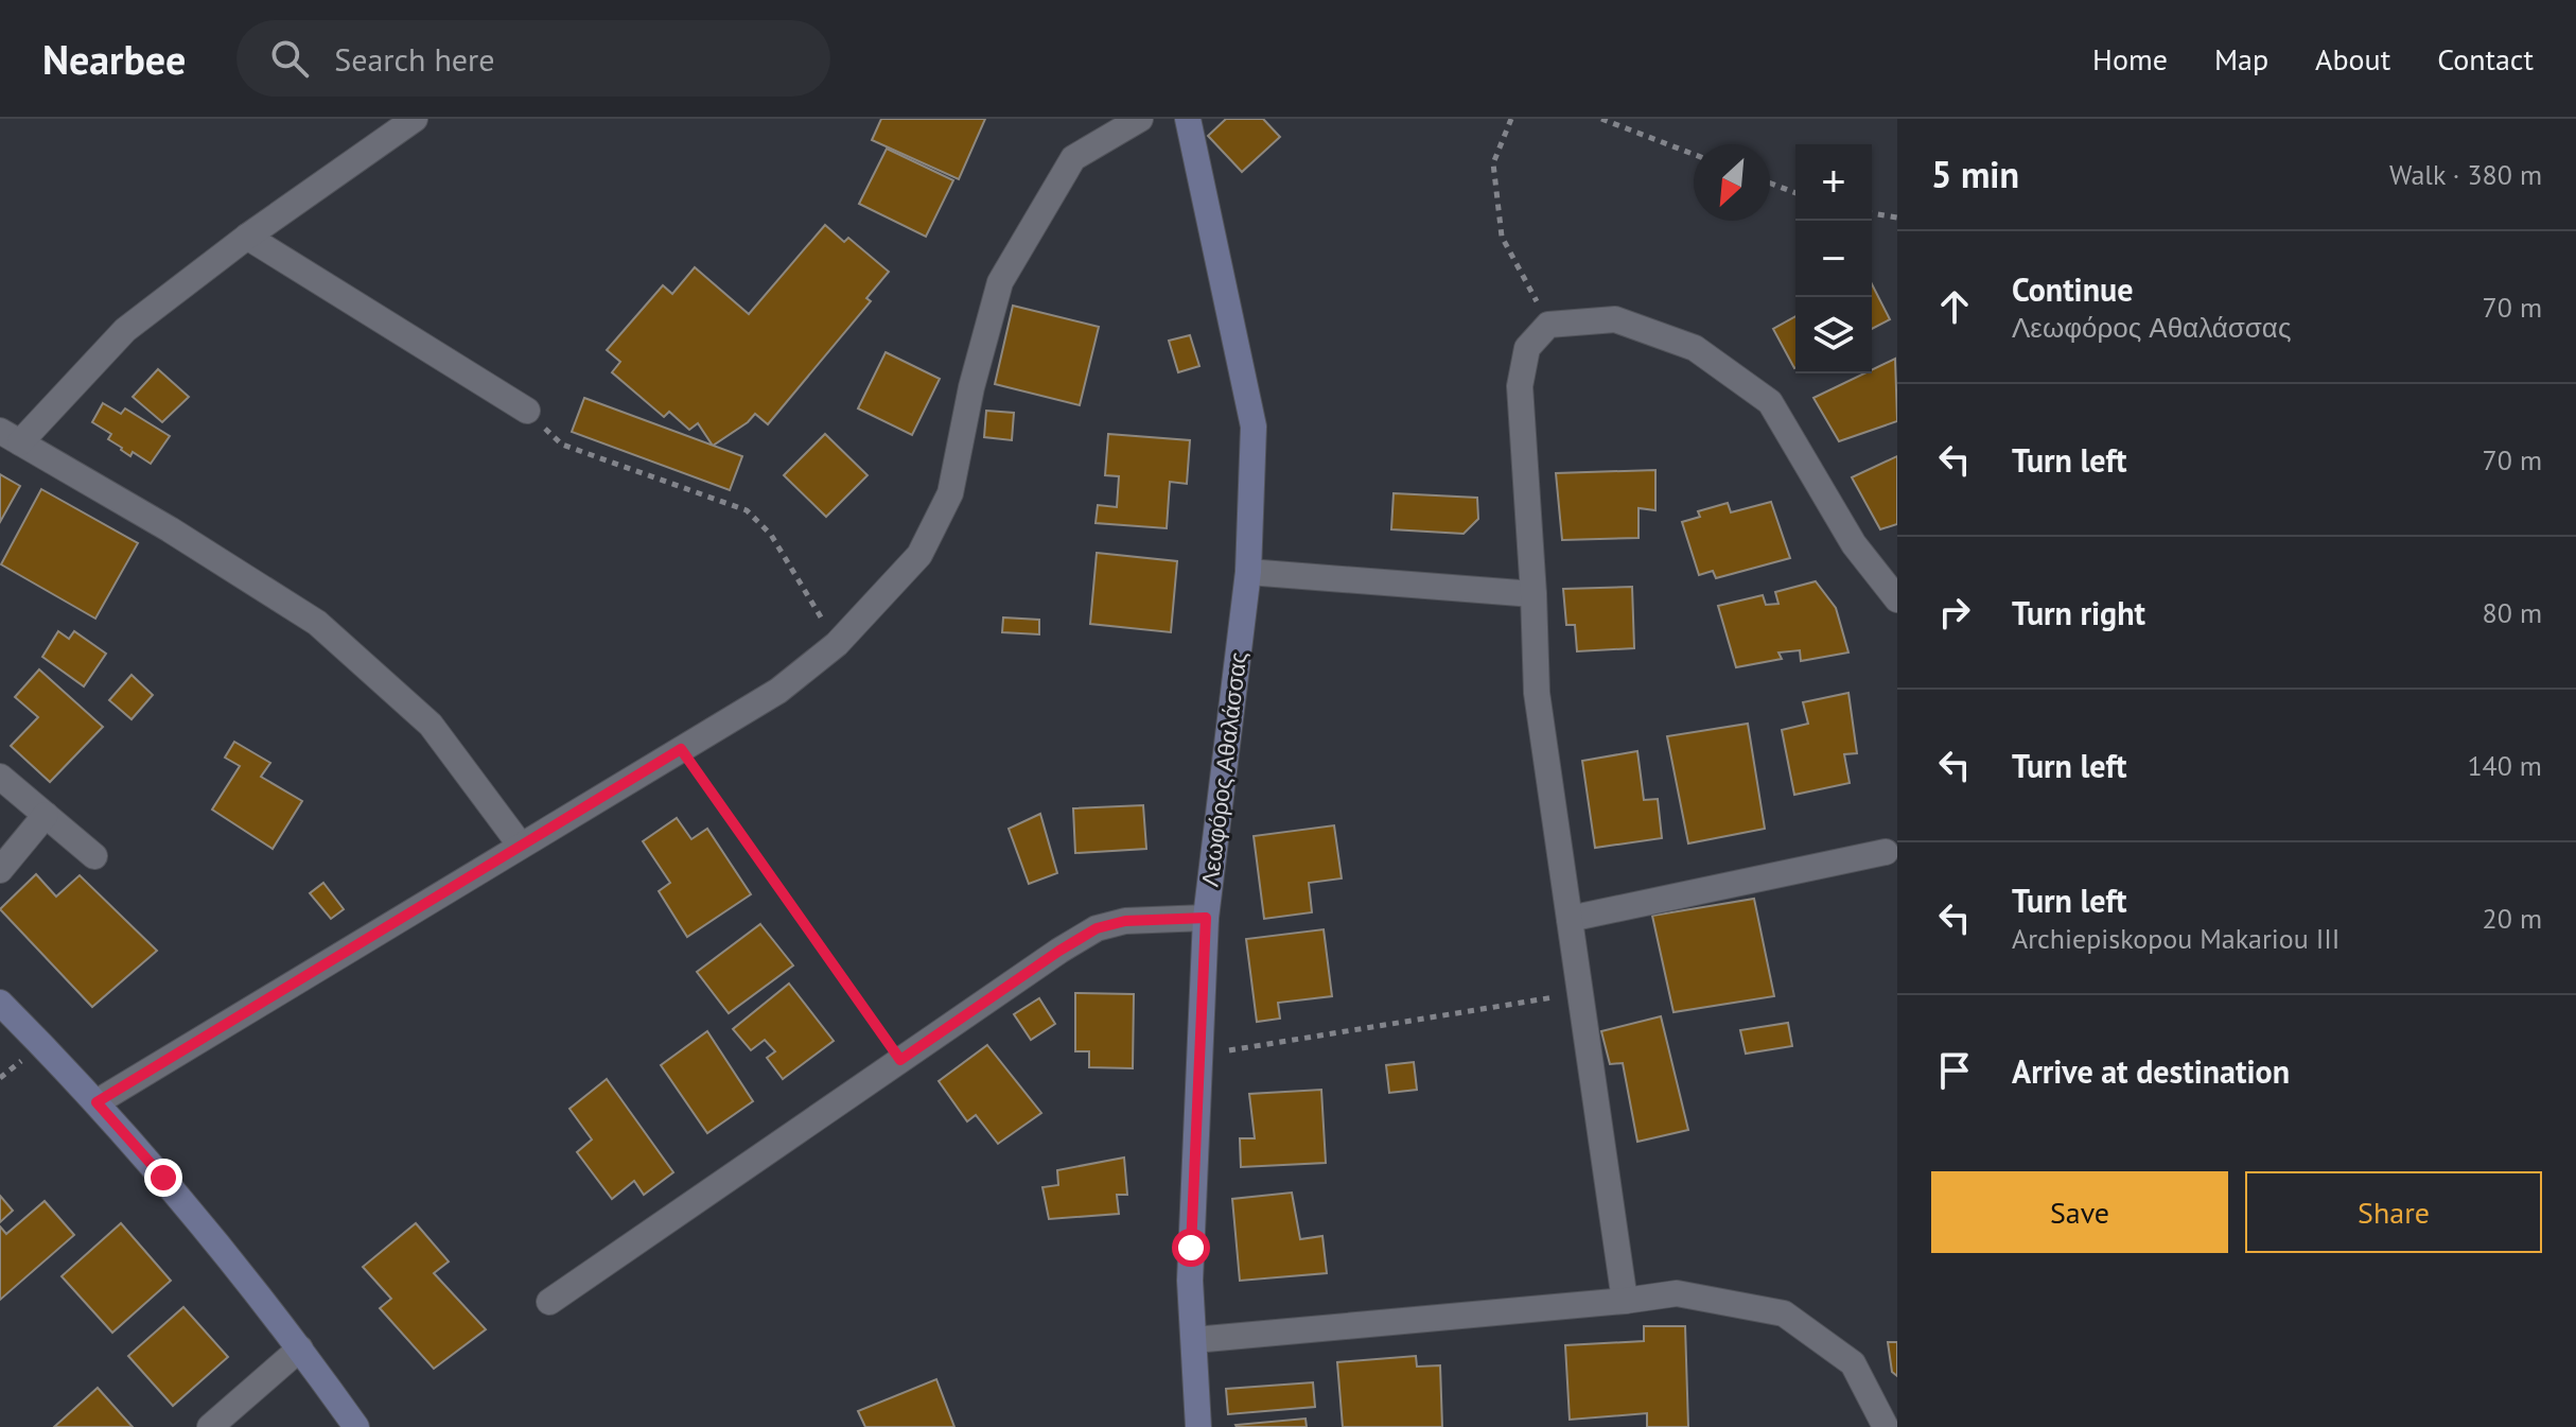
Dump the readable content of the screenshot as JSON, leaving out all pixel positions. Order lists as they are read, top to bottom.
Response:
{
  "streets": {
    "main road": ["Λεωφόρος Αθαλάσσας"]
  },
  "north": "bottom left",
  "page": {
    "header": "Nearbee",
    "search": "Search here",
    "nav": [
      "Home",
      "Map",
      "About",
      "Contact"
    ],
    "heading": ["5 min", "Walk · 380 m"],
    "map_buttons": ["+", "−"],
    "list": [
      ["Continue", "Λεωφόρος Αθαλάσσας", "70 m"],
      ["Turn left", "70 m"],
      ["Turn right", "80 m"],
      ["Turn left", "140 m"],
      ["Turn left", "Archiepiskopou Makariou III", "20 m"],
      "Arrive at destination"
    ],
    "buttons": ["Save", "Share"]
  }
}
